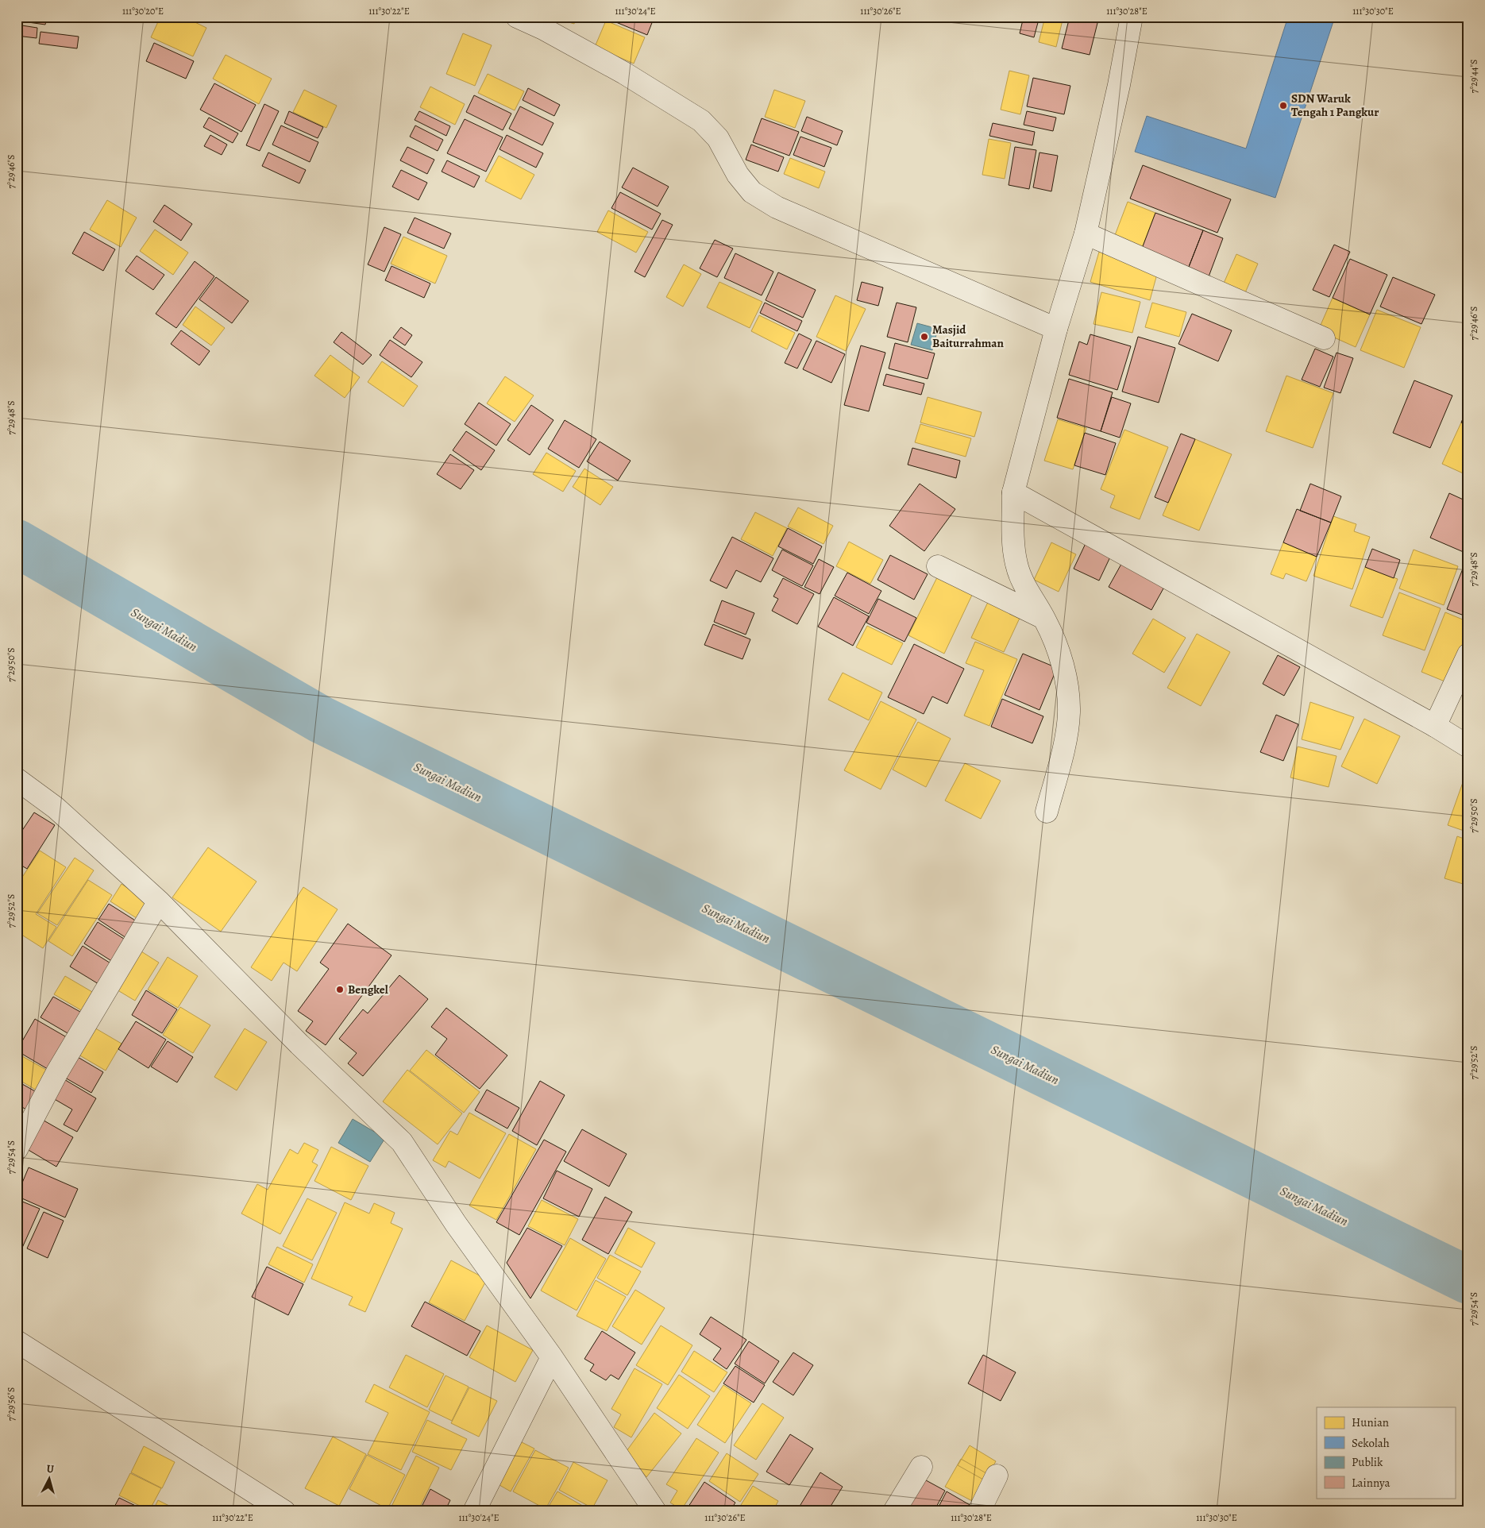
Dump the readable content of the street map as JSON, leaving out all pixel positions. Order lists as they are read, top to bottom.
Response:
{
  "water": ["Sungai Madiun"],
  "places": ["SDN Waruk Tengah 1 Pangkur", "Masjid Baiturrahman", "Bengkel"],
  "legend": [
    "Hunian",
    "Sekolah",
    "Publik",
    "Lainnya"
  ],
  "north": "top",
  "coordinates": [
    "111°30'20\"E",
    "111°30'22\"E",
    "111°30'24\"E",
    "111°30'26\"E",
    "111°30'28\"E",
    "111°30'30\"E",
    "7°29'44\"S",
    "7°29'46\"S",
    "7°29'48\"S",
    "7°29'50\"S",
    "7°29'52\"S",
    "7°29'54\"S",
    "7°29'56\"S"
  ]
}
